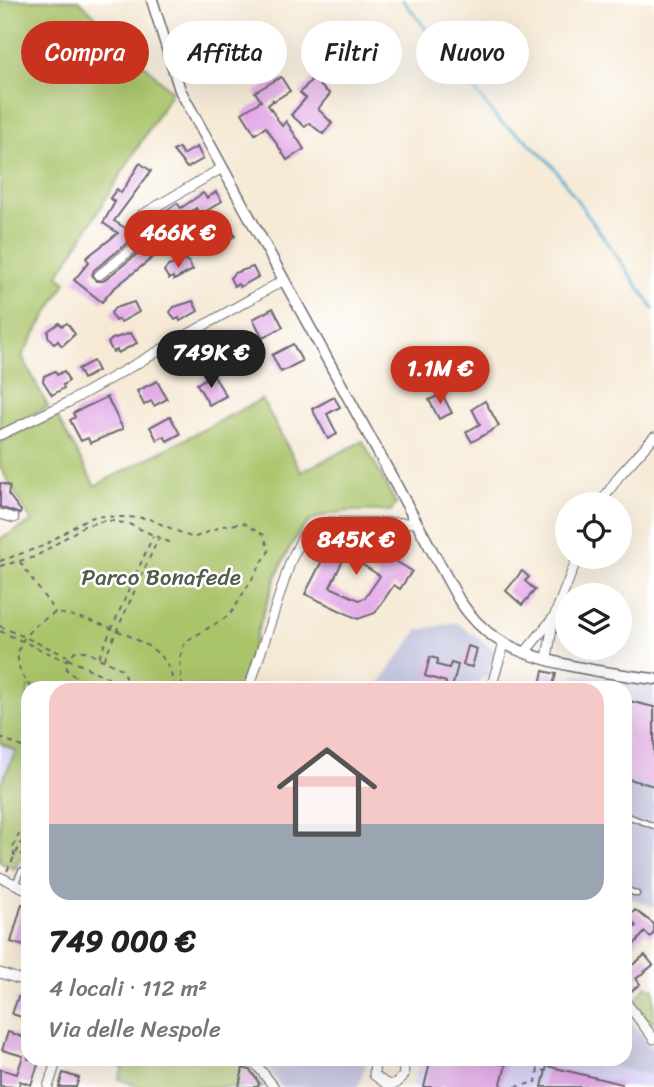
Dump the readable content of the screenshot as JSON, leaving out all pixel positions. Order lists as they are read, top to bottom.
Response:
{
  "parks": ["Parco Bonafede"],
  "page": {
    "chip": [
      "Compra",
      "Affitta",
      "Filtri",
      "Nuovo"
    ],
    "price": [
      "466K €",
      "749K €",
      "1.1M €",
      "845K €"
    ],
    "list": [
      {
        "name": "749 000 €",
        "note": "4 locali · 112 m² · Via delle Nespole"
      }
    ]
  }
}
